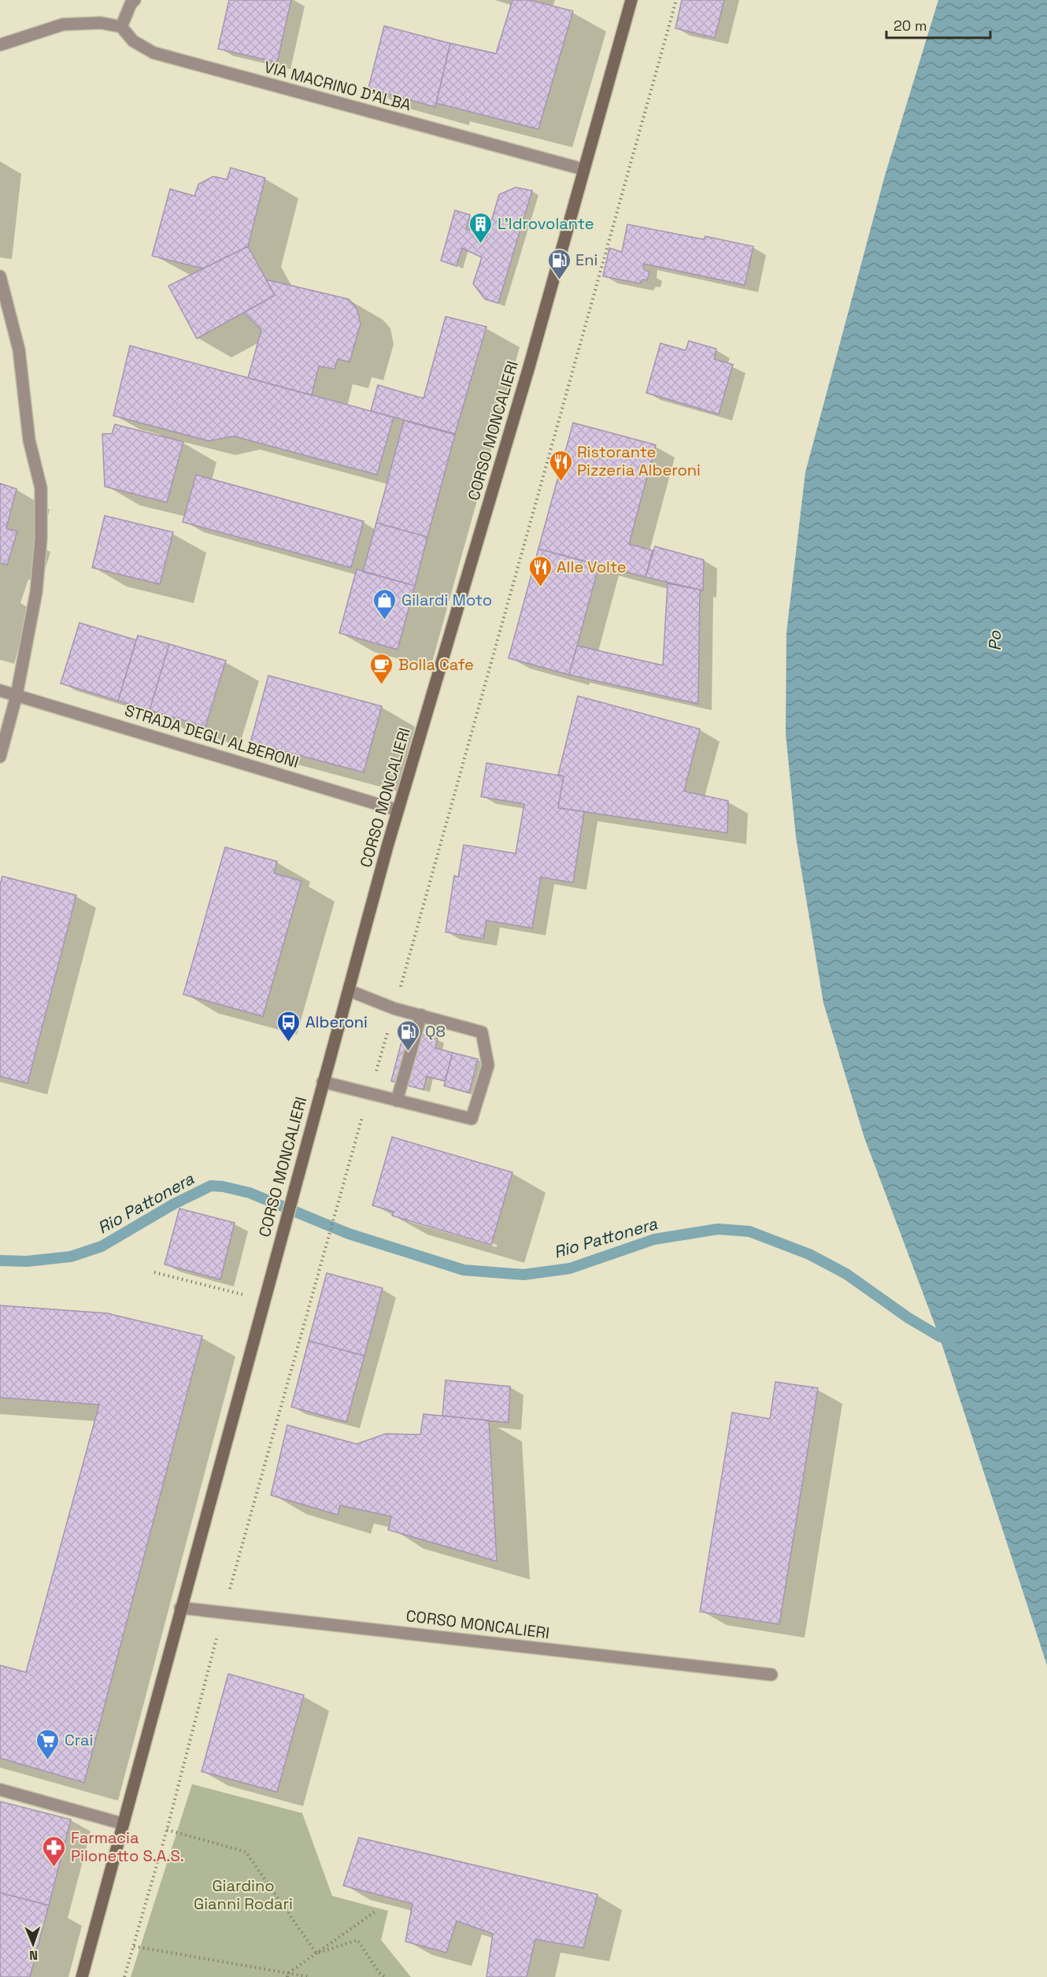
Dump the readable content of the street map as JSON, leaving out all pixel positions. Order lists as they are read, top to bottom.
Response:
{
  "streets": {
    "main road": ["CORSO MONCALIERI"],
    "street": ["VIA MACRINO D'ALBA", "STRADA DEGLI ALBERONI"]
  },
  "crossings": [
    ["VIA MACRINO D'ALBA", "CORSO MONCALIERI"],
    ["CORSO MONCALIERI", "STRADA DEGLI ALBERONI"]
  ],
  "water": ["Po", "Rio Pattonera"],
  "parks": ["Giardino Gianni Rodari"],
  "places": {
    "building": ["L'Idrovolante"],
    "fuel station": ["Eni", "Q8"],
    "restaurant": ["Ristorante Pizzeria Alberoni", "Alle Volte"],
    "shop": ["Gilardi Moto"],
    "cafe": ["Bolla Cafe"],
    "bus stop": ["Alberoni"],
    "supermarket": ["Crai"],
    "pharmacy": ["Farmacia Pilonetto S.A.S."]
  },
  "scale_bar": "20 m",
  "north": "bottom"
}
